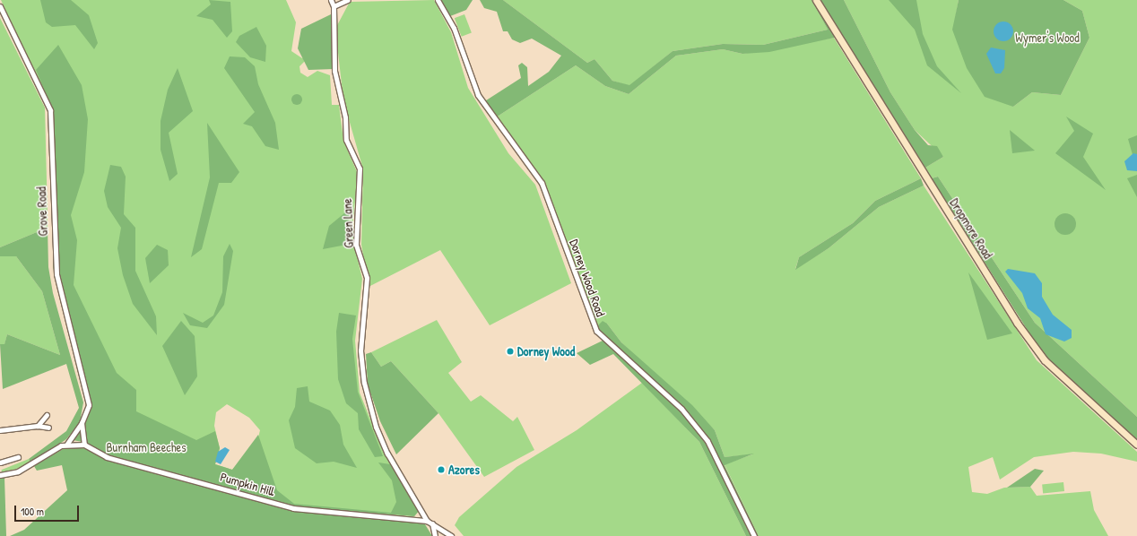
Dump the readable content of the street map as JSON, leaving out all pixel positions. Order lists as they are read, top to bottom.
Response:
{
  "streets": {
    "street": [
      "Grove Road",
      "Green Lane",
      "Dropmore Road",
      "Dorney Wood Road",
      "Pumpkin Hill"
    ]
  },
  "crossings": [
    ["Grove Road", "Pumpkin Hill"],
    ["Green Lane", "Pumpkin Hill"]
  ],
  "parks": ["Wymer's Wood", "Burnham Beeches"],
  "places": ["Dorney Wood", "Azores"],
  "scale_bar": "100 m"
}
